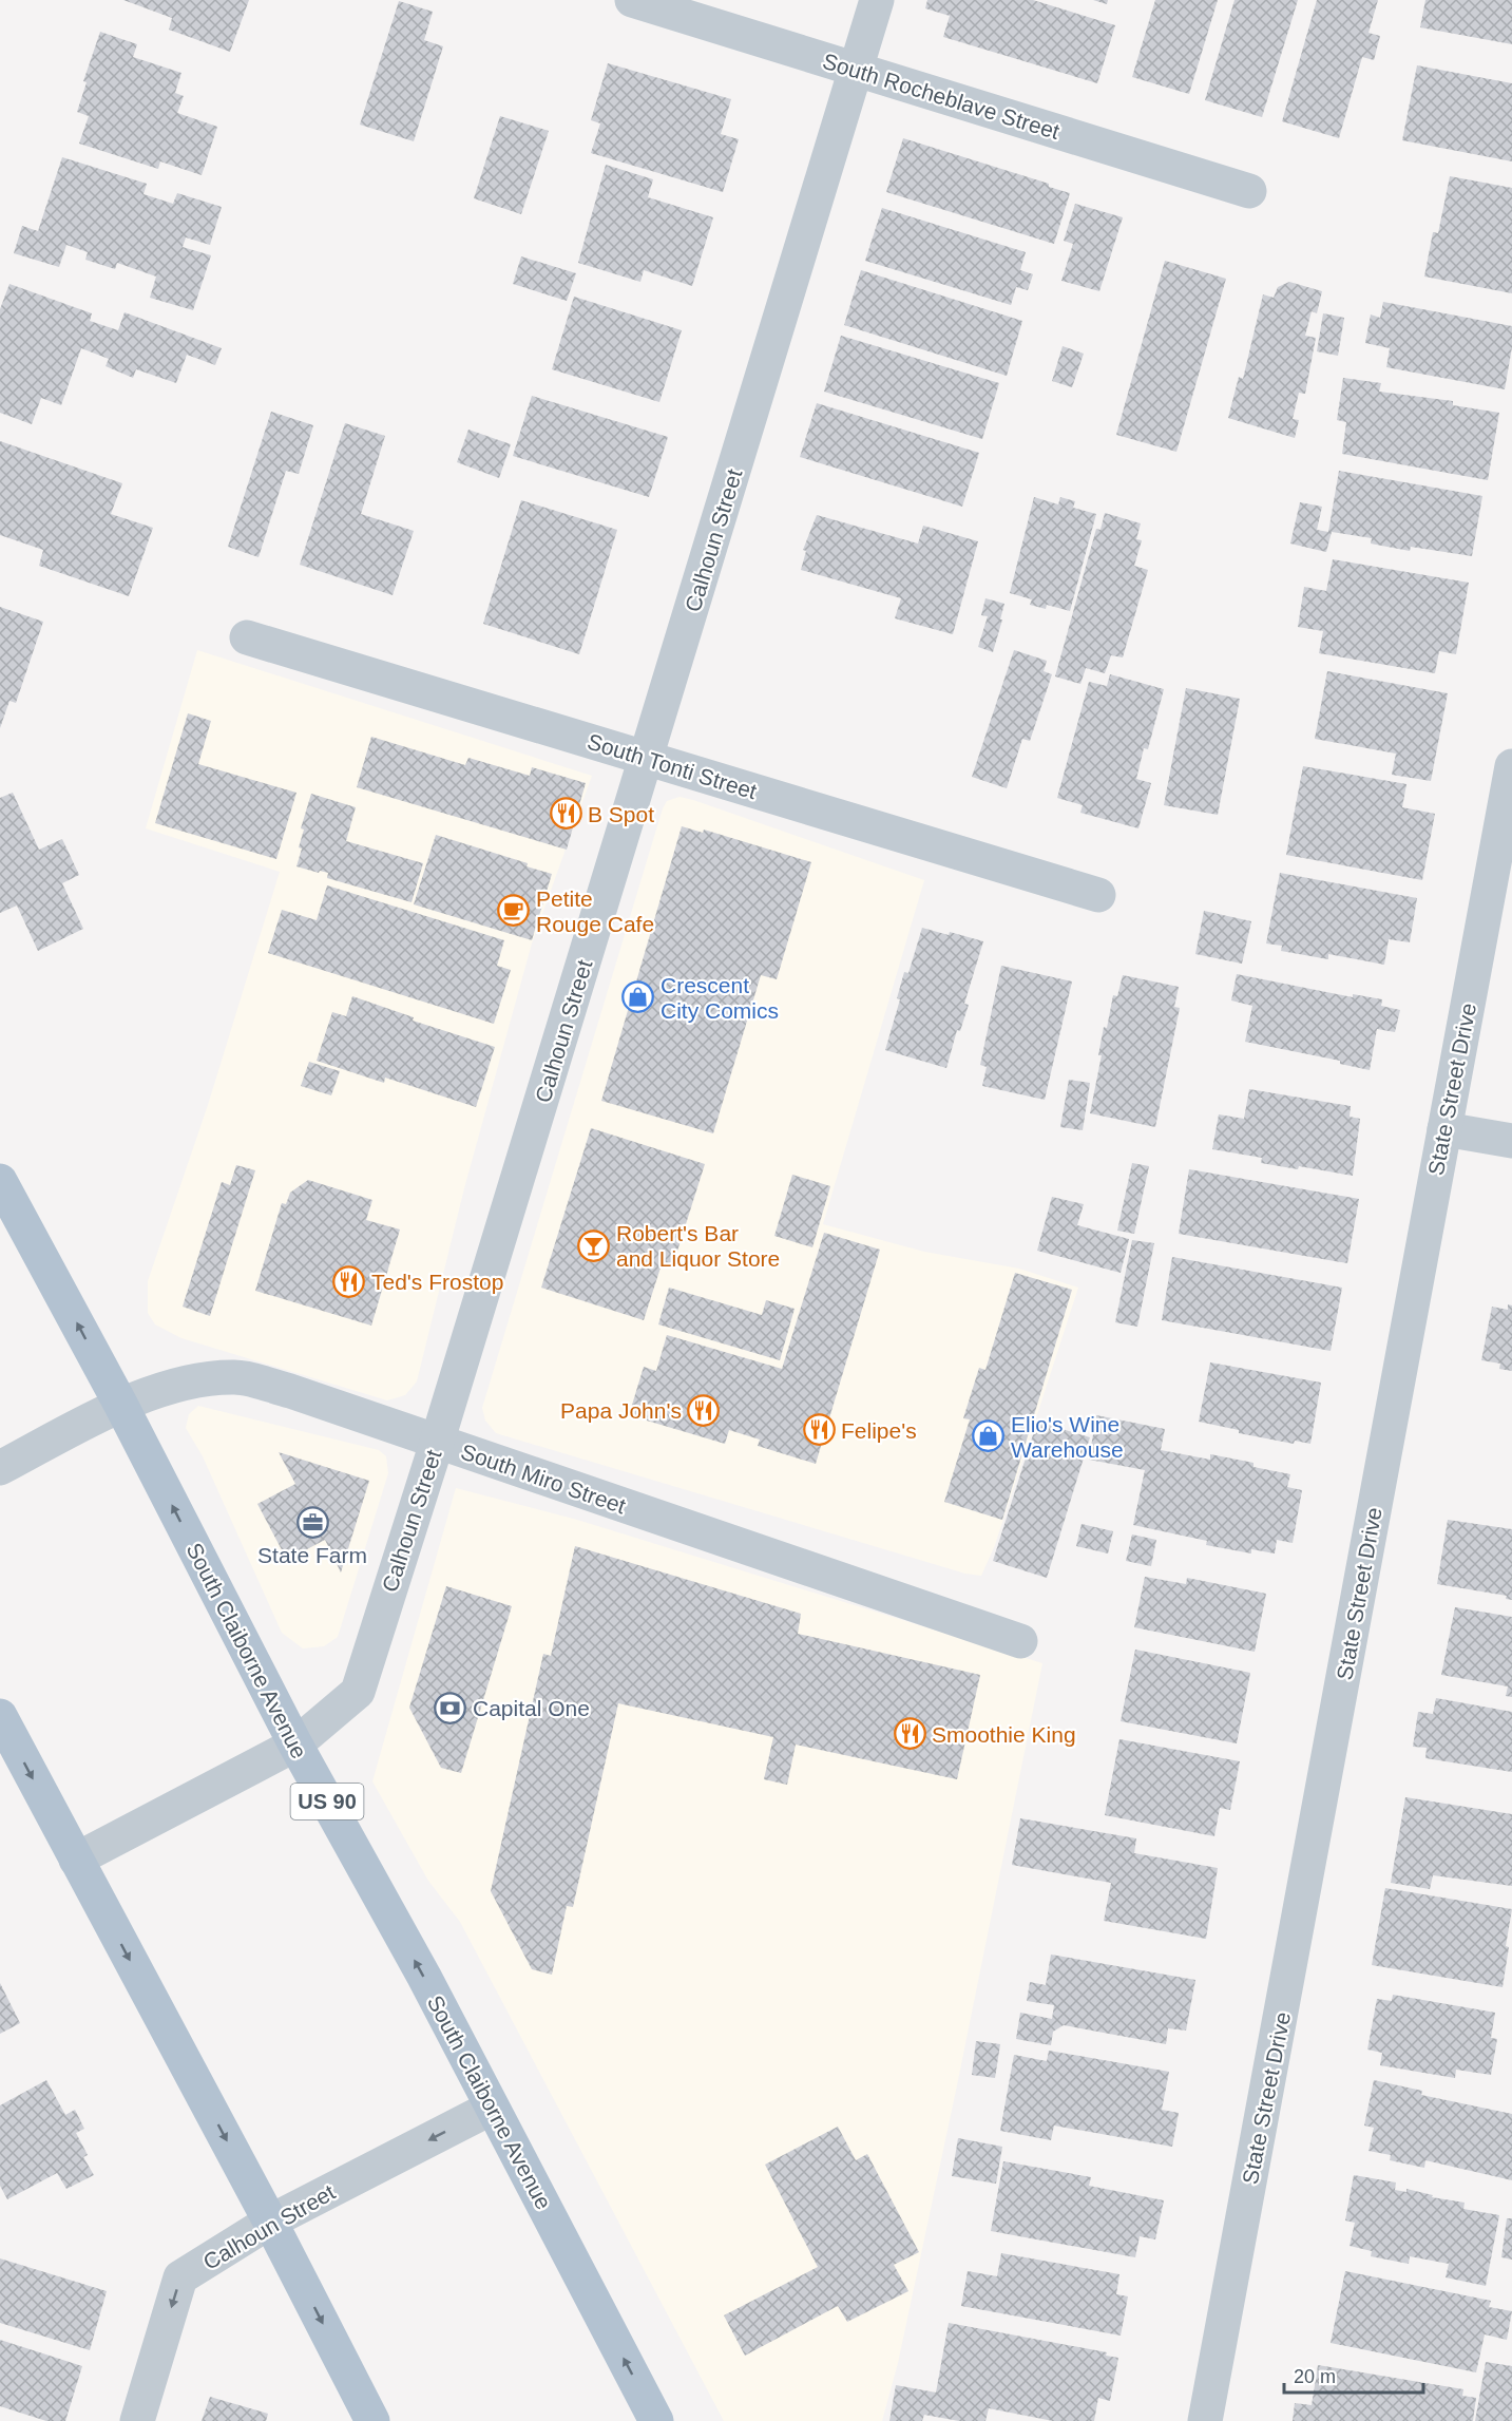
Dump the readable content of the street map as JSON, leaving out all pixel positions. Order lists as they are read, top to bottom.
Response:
{
  "streets": {
    "main road": ["South Claiborne Avenue", "US 90"],
    "street": [
      "South Rocheblave Street",
      "Calhoun Street",
      "South Tonti Street",
      "State Street Drive",
      "South Miro Street"
    ]
  },
  "crossings": [
    ["South Rocheblave Street", "Calhoun Street"],
    ["Calhoun Street", "South Tonti Street"],
    ["Calhoun Street", "South Miro Street"],
    ["Calhoun Street", "South Claiborne Avenue"],
    ["South Miro Street", "South Claiborne Avenue"]
  ],
  "places": {
    "restaurant": [
      "B Spot",
      "Ted's Frostop",
      "Papa John's",
      "Felipe's",
      "Smoothie King"
    ],
    "cafe": ["Petite Rouge Cafe"],
    "shop": ["Crescent City Comics", "Elio's Wine Warehouse"],
    "bar": ["Robert's Bar and Liquor Store"],
    "office": ["State Farm"],
    "bank": ["Capital One"]
  },
  "scale_bar": "20 m"
}
